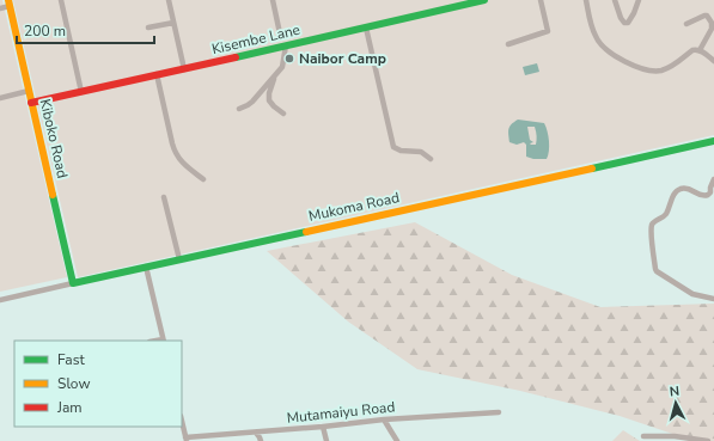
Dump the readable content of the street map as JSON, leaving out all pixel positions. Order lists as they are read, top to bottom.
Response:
{
  "streets": {
    "street": [
      "Kisembe Lane",
      "Kiboko Road",
      "Mukoma Road",
      "Mutamaiyu Road"
    ]
  },
  "crossings": [
    ["Kisembe Lane", "Kiboko Road"],
    ["Kiboko Road", "Mukoma Road"]
  ],
  "places": ["Naibor Camp"],
  "legend": ["Fast", "Slow", "Jam"],
  "scale_bar": "200 m",
  "north": "top"
}
